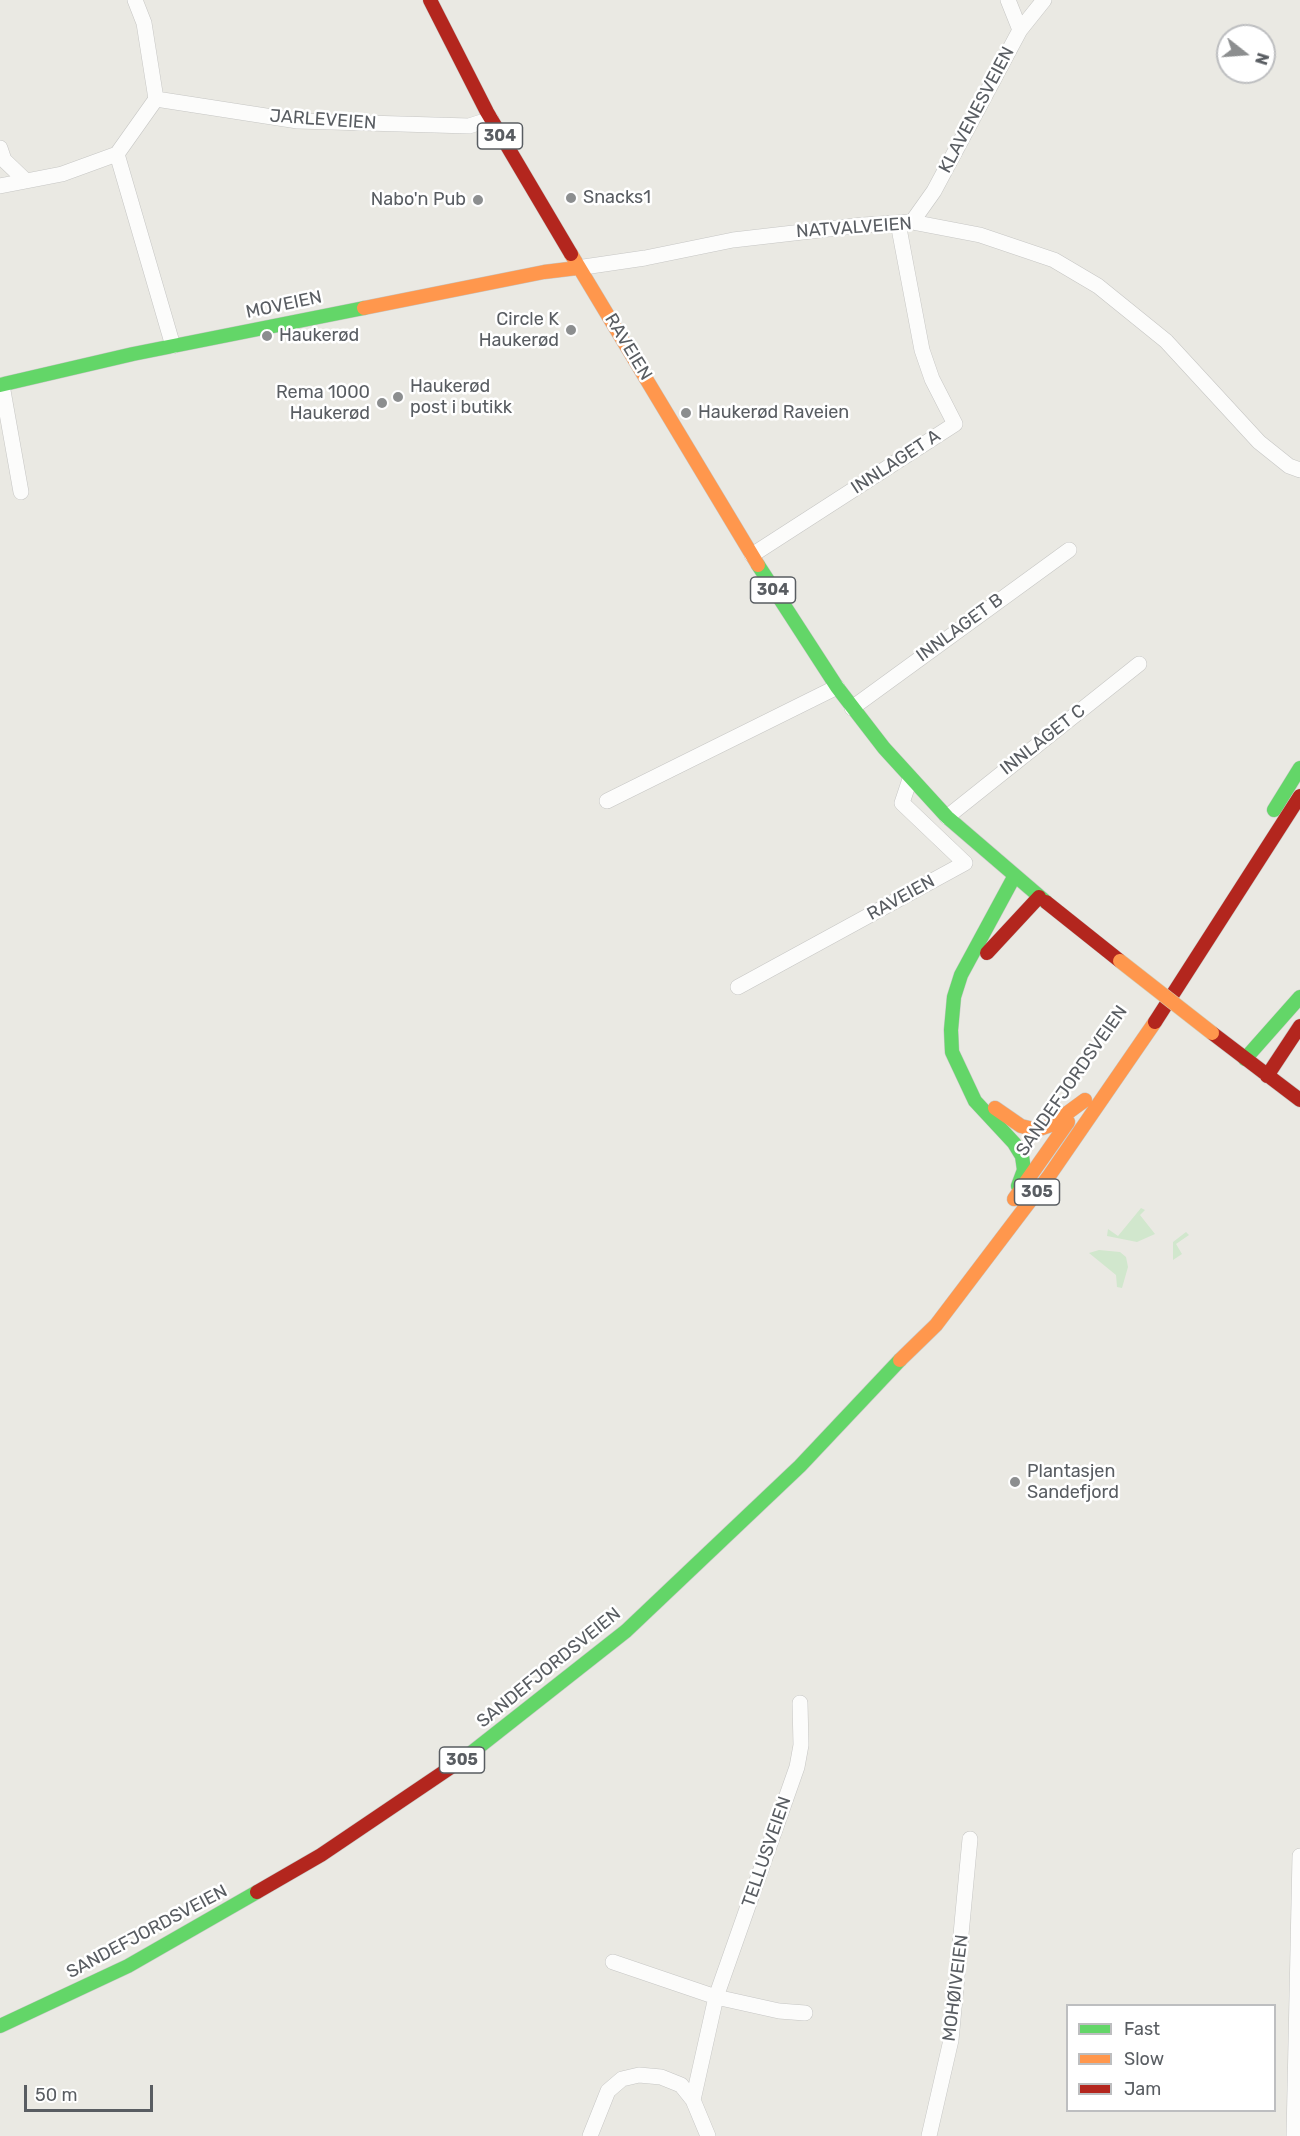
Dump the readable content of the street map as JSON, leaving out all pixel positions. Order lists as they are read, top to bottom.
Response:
{
  "streets": {
    "main road": [
      "304",
      "MOVEIEN",
      "RAVEIEN",
      "SANDEFJORDSVEIEN",
      "305"
    ],
    "street": [
      "KLAVENESVEIEN",
      "JARLEVEIEN",
      "NATVALVEIEN",
      "INNLAGET A",
      "INNLAGET B",
      "INNLAGET C",
      "TELLUSVEIEN",
      "MOHØIVEIEN"
    ]
  },
  "crossings": [
    ["KLAVENESVEIEN", "NATVALVEIEN"],
    ["KLAVENESVEIEN", "INNLAGET A"],
    ["JARLEVEIEN", "RAVEIEN"],
    ["NATVALVEIEN", "MOVEIEN"],
    ["NATVALVEIEN", "RAVEIEN"],
    ["NATVALVEIEN", "INNLAGET A"],
    ["MOVEIEN", "RAVEIEN"],
    ["RAVEIEN", "INNLAGET A"],
    ["RAVEIEN", "INNLAGET B"],
    ["RAVEIEN", "INNLAGET C"],
    ["RAVEIEN", "305"],
    ["SANDEFJORDSVEIEN", "305"]
  ],
  "places": [
    "Snacks1",
    "Nabo'n Pub",
    "Circle K Haukerød",
    "Haukerød",
    "Haukerød post i butikk",
    "Rema 1000 Haukerød",
    "Haukerød Raveien",
    "Plantasjen Sandefjord"
  ],
  "legend": ["Fast", "Slow", "Jam"],
  "scale_bar": "50 m",
  "north": "right"
}
